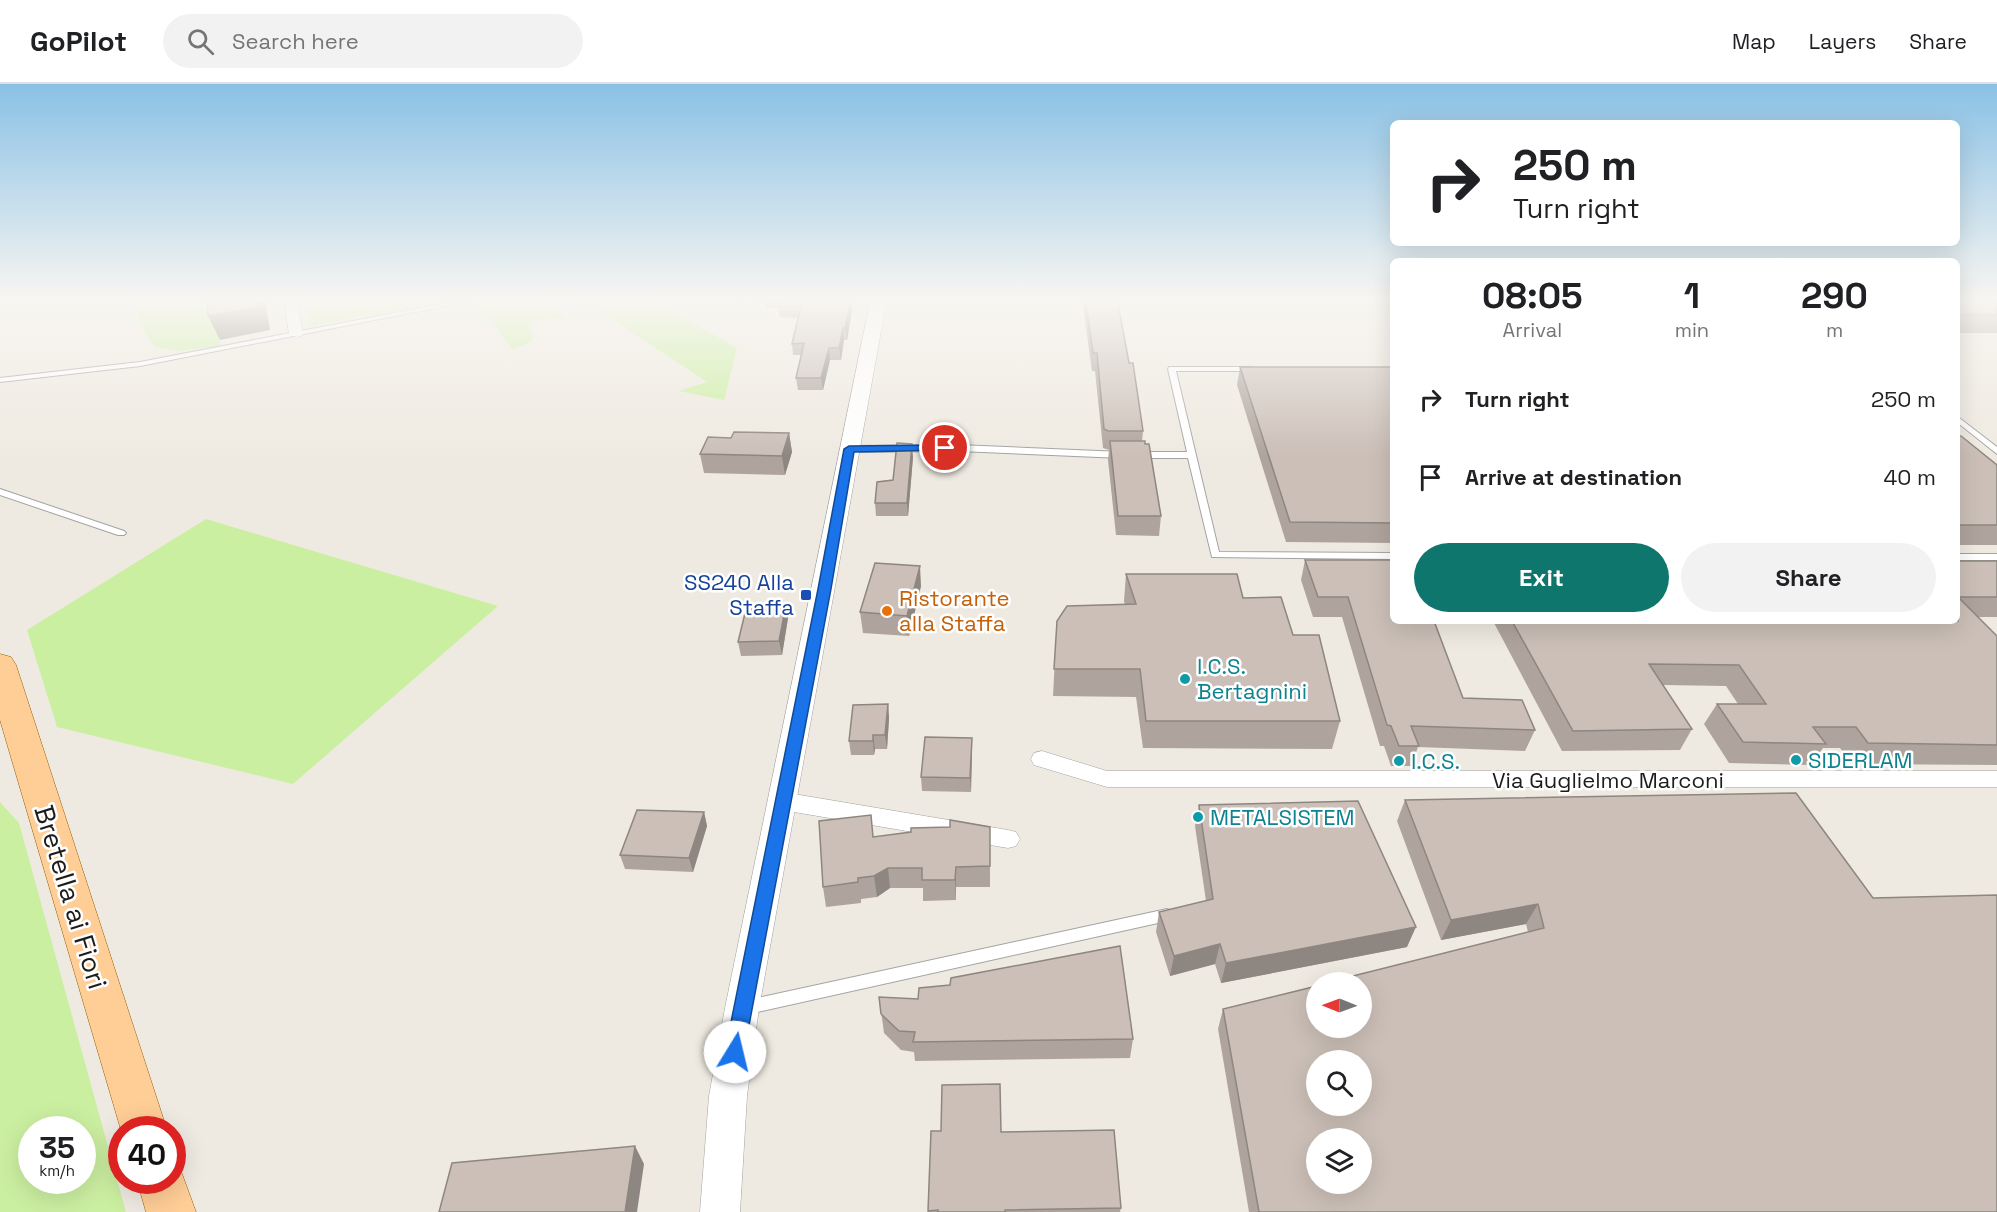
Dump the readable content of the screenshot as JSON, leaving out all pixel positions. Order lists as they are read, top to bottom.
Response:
{
  "streets": {
    "main road": ["Bretella ai Fiori"],
    "street": ["Via Guglielmo Marconi"]
  },
  "places": {
    "transit": ["SS240 Alla Staffa"],
    "other": [
      "Ristorante alla Staffa",
      "I.C.S. Bertagnini",
      "SIDERLAM",
      "I.C.S.",
      "METALSISTEM"
    ]
  },
  "north": "left",
  "page": {
    "header": "GoPilot",
    "search": "Search here",
    "nav": ["Map", "Layers", "Share"],
    "turn": ["250 m", "Turn right"],
    "eta": [
      "08:05",
      "Arrival",
      "1",
      "min",
      "290",
      "m"
    ],
    "list": [
      {
        "name": "Turn right",
        "value": "250 m"
      },
      {
        "name": "Arrive at destination",
        "value": "40 m"
      }
    ],
    "buttons": ["Exit", "Share"],
    "speed": "35 km/h",
    "limit": "40"
  }
}
